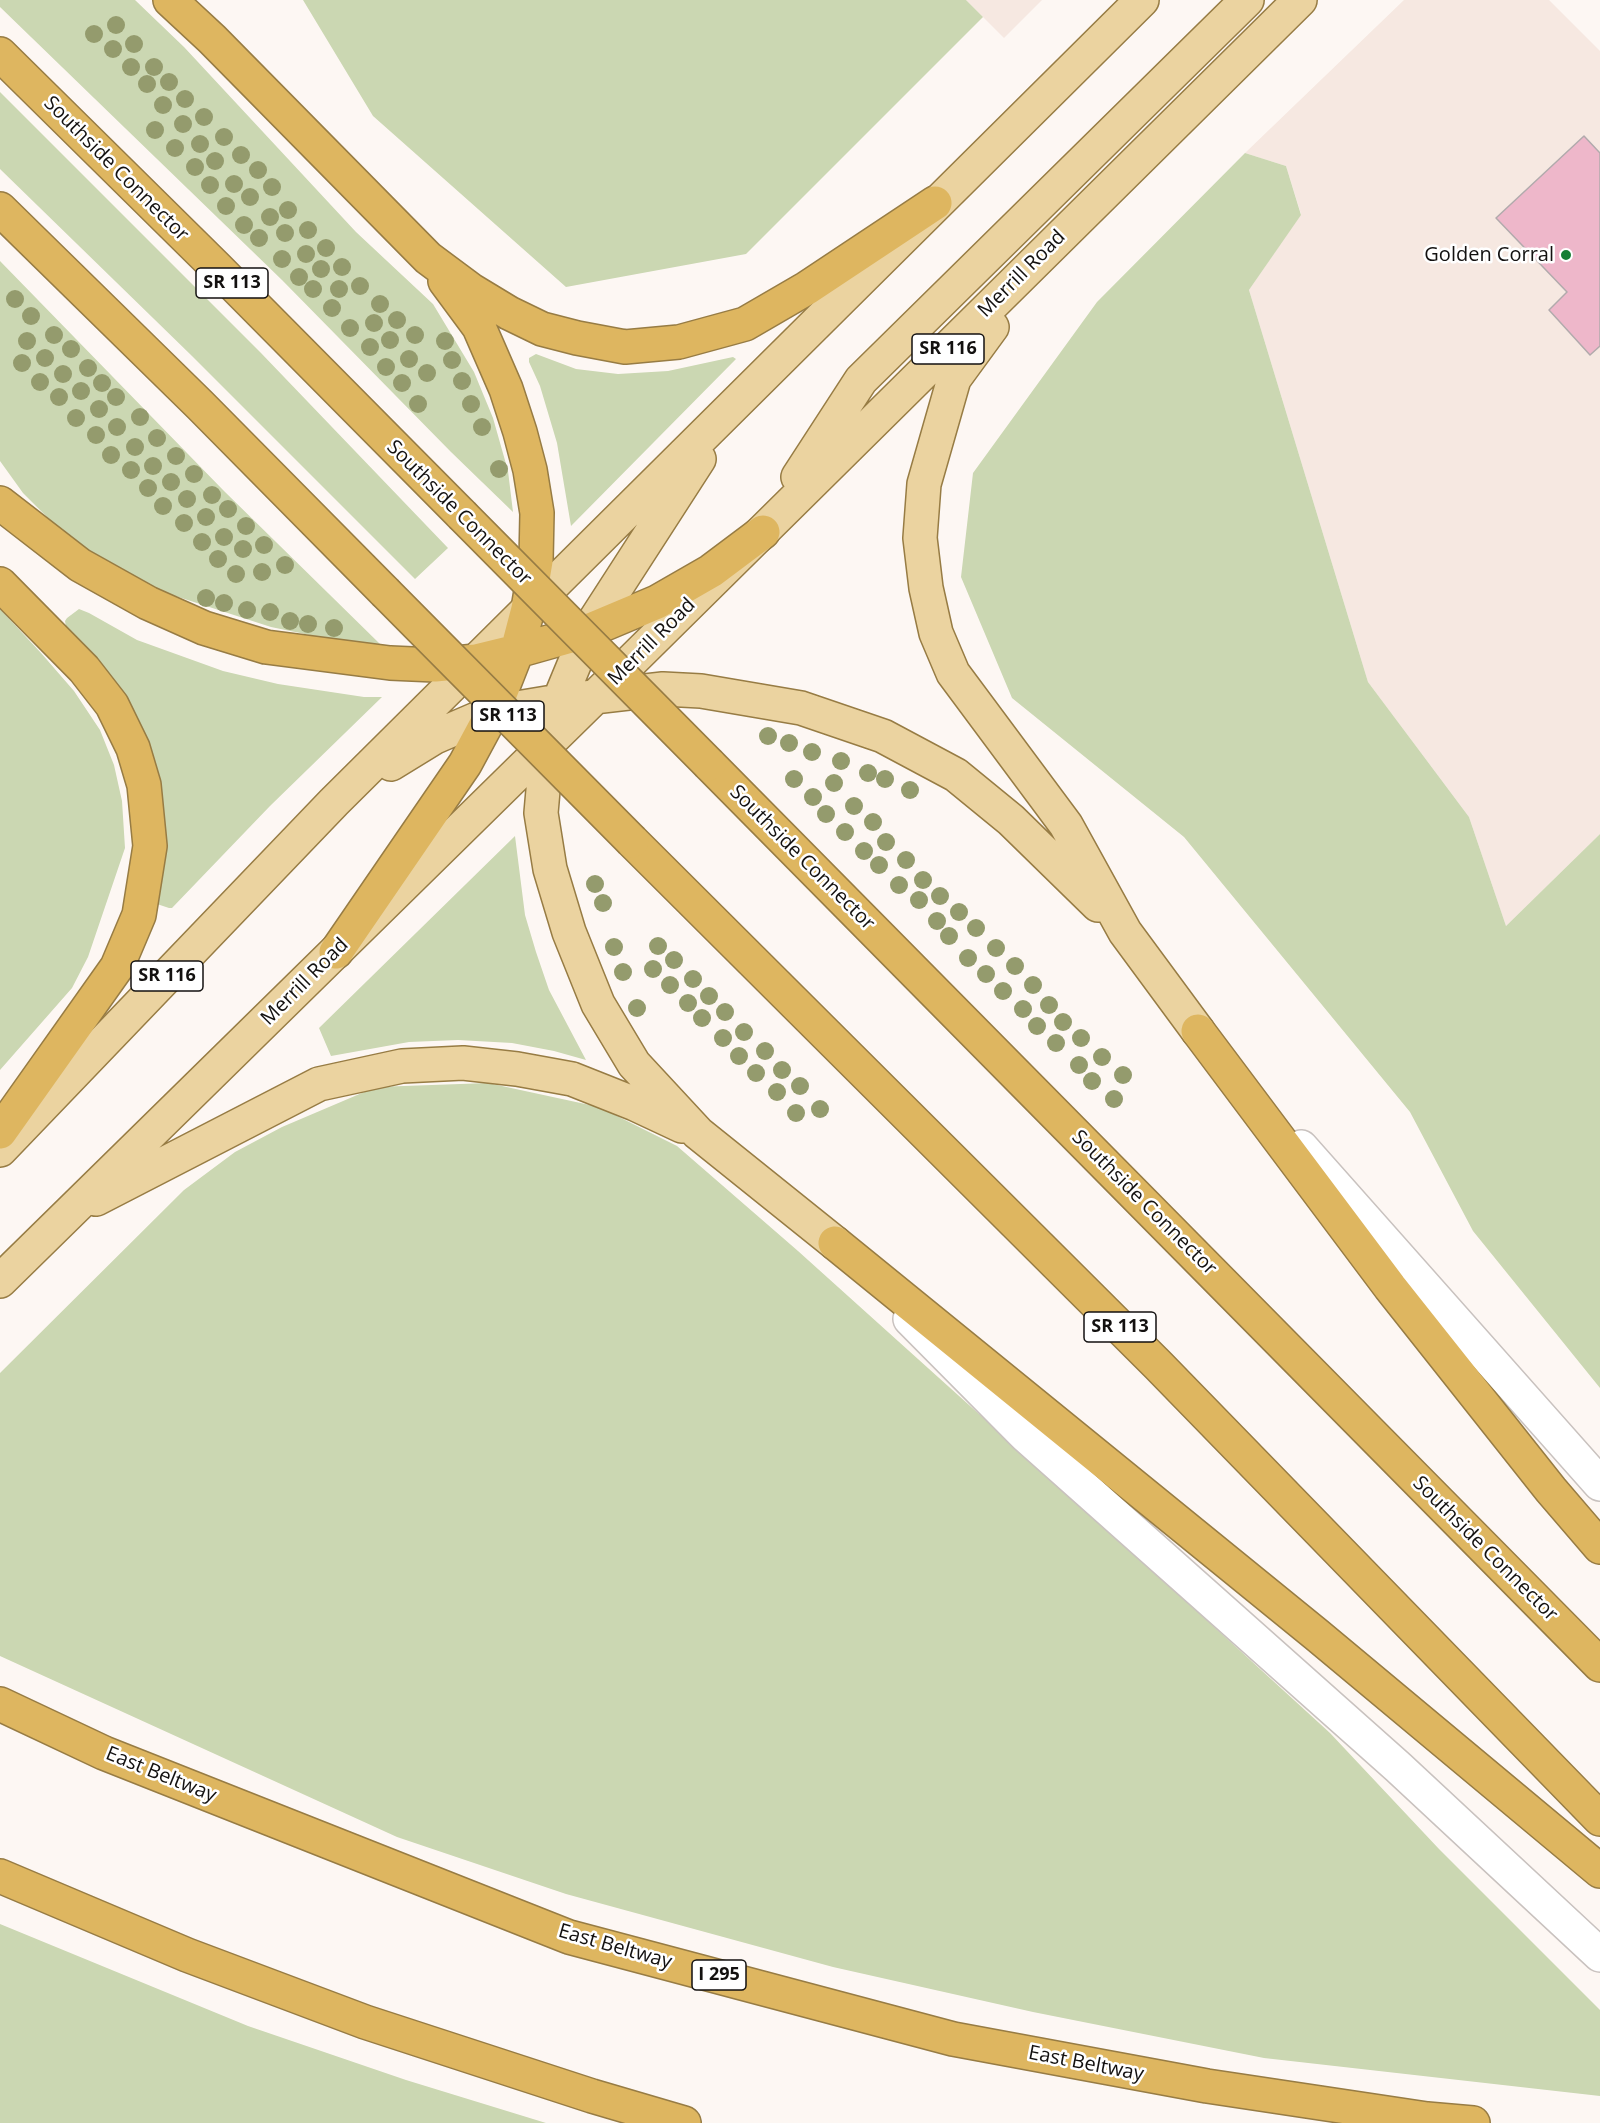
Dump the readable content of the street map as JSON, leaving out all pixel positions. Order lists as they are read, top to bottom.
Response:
{
  "streets": {
    "highway": [
      "Southside Connector",
      "SR 113",
      "East Beltway",
      "I 295"
    ],
    "main road": ["Merrill Road", "SR 116"]
  },
  "places": ["Golden Corral"]
}
